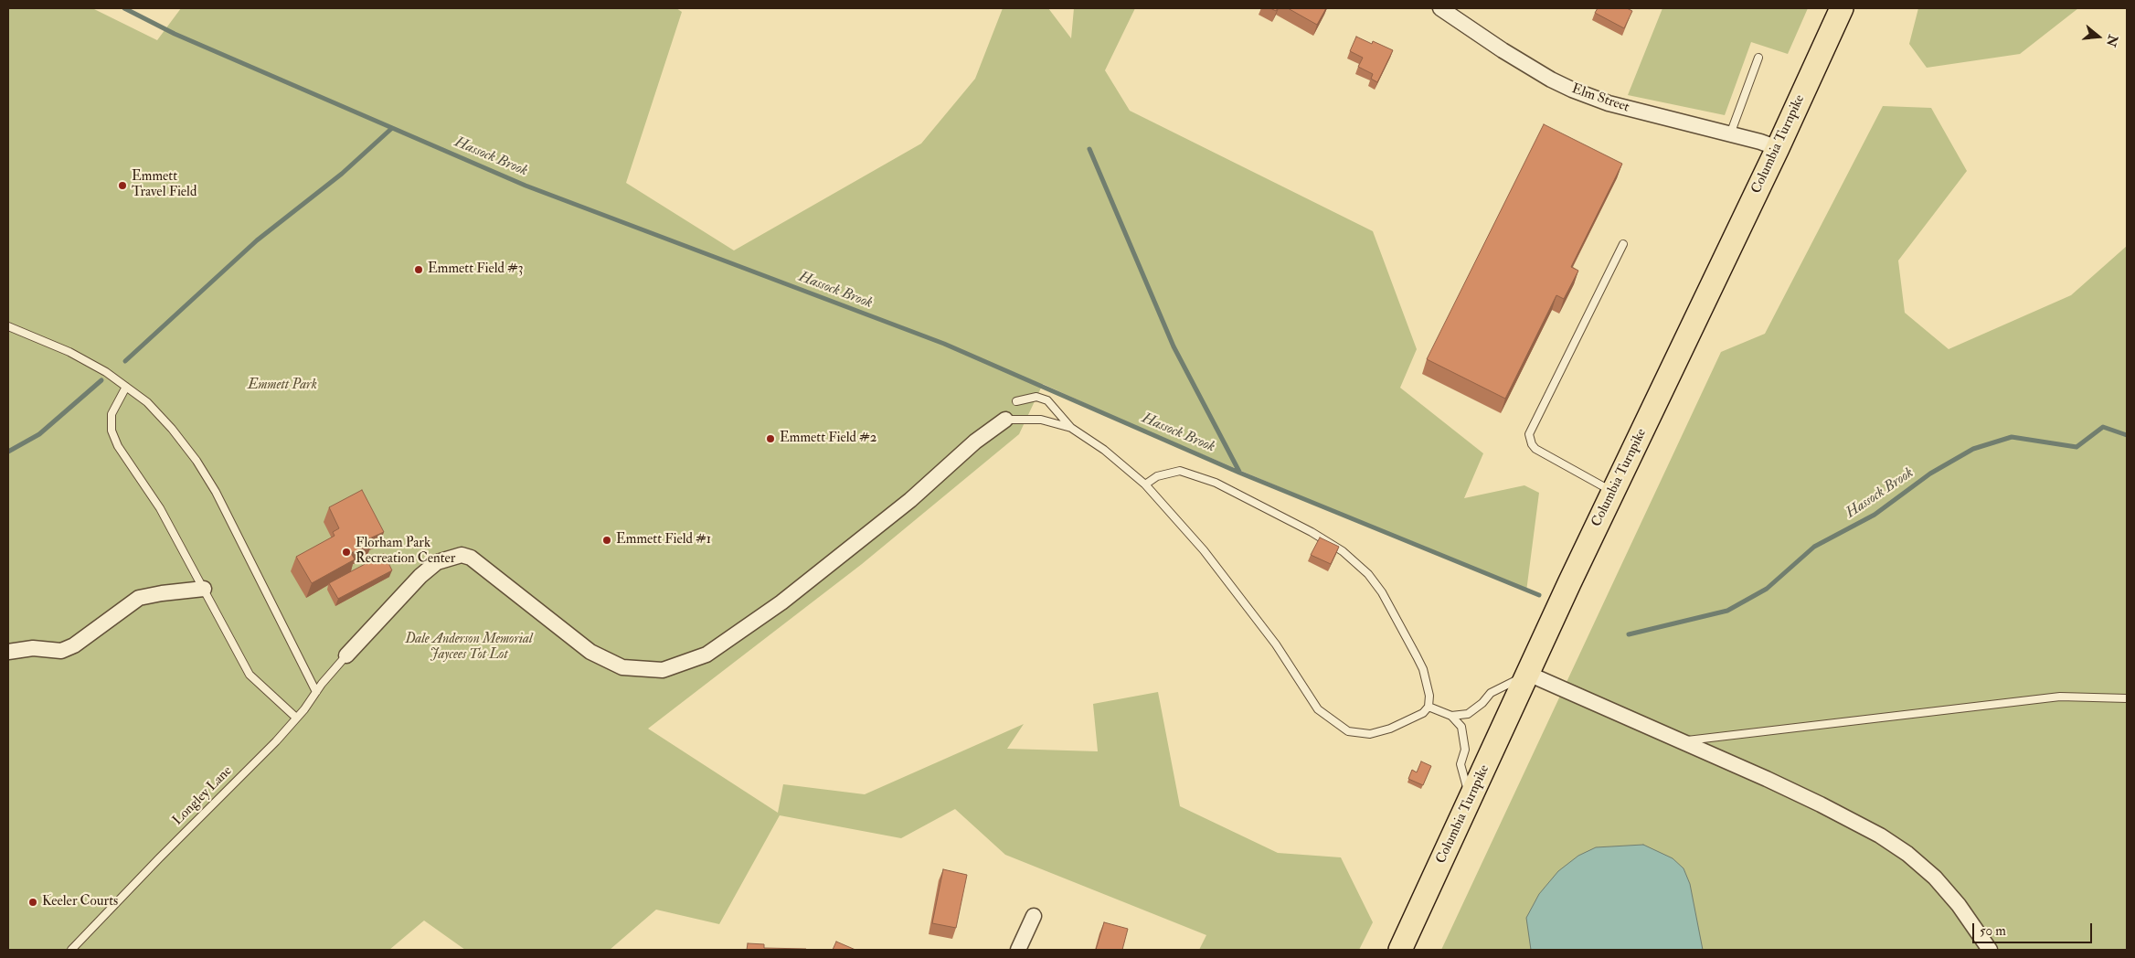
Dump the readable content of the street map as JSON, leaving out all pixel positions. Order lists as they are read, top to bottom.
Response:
{
  "streets": {
    "main road": ["Columbia Turnpike"],
    "street": ["Elm Street"],
    "lane": ["Longley Lane"]
  },
  "crossings": [
    ["Elm Street", "Columbia Turnpike"]
  ],
  "water": ["Hassock Brook"],
  "parks": ["Emmett Park", "Dale Anderson Memorial Jaycees Tot Lot"],
  "places": [
    "Emmett Travel Field",
    "Emmett Field #3",
    "Emmett Field #2",
    "Emmett Field #1",
    "Florham Park Recreation Center",
    "Keeler Courts"
  ],
  "scale_bar": "50 m",
  "north": "right"
}
